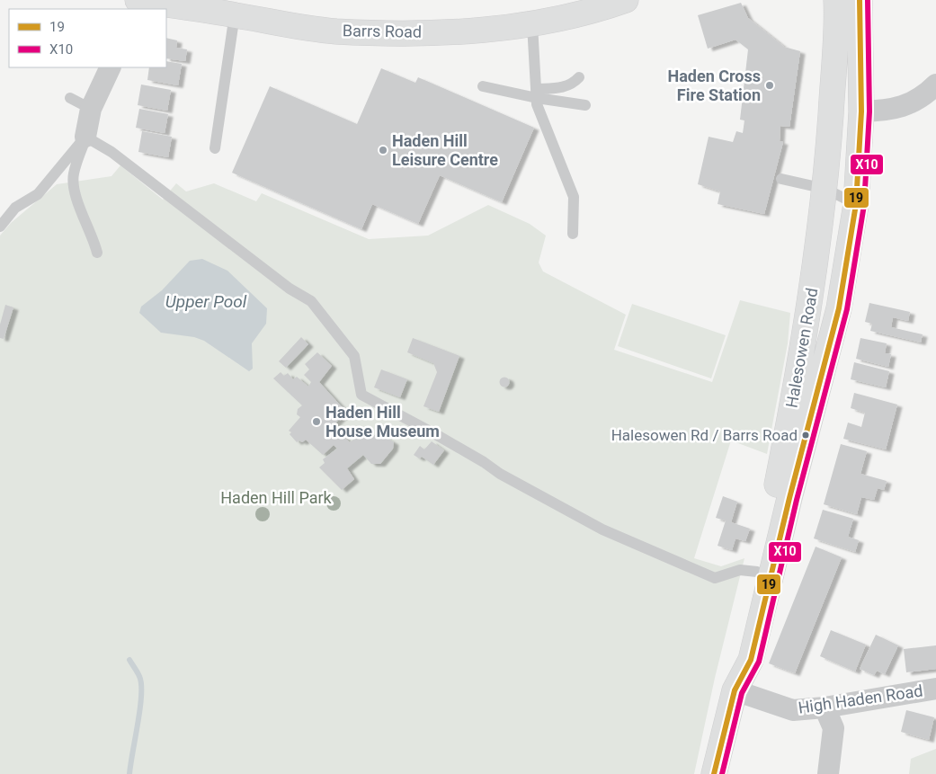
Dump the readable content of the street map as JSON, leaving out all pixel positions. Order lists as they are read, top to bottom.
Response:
{
  "streets": {
    "main road": ["Barrs Road", "Halesowen Road"],
    "street": ["High Haden Road"]
  },
  "crossings": [
    ["Halesowen Road", "High Haden Road"]
  ],
  "water": ["Upper Pool"],
  "parks": ["Haden Hill Park"],
  "places": [
    "Haden Cross Fire Station",
    "Haden Hill Leisure Centre",
    "Haden Hill House Museum",
    "Halesowen Rd / Barrs Road"
  ],
  "lines": ["transit line 19", "transit line X10"],
  "legend": ["19", "X10"]
}
